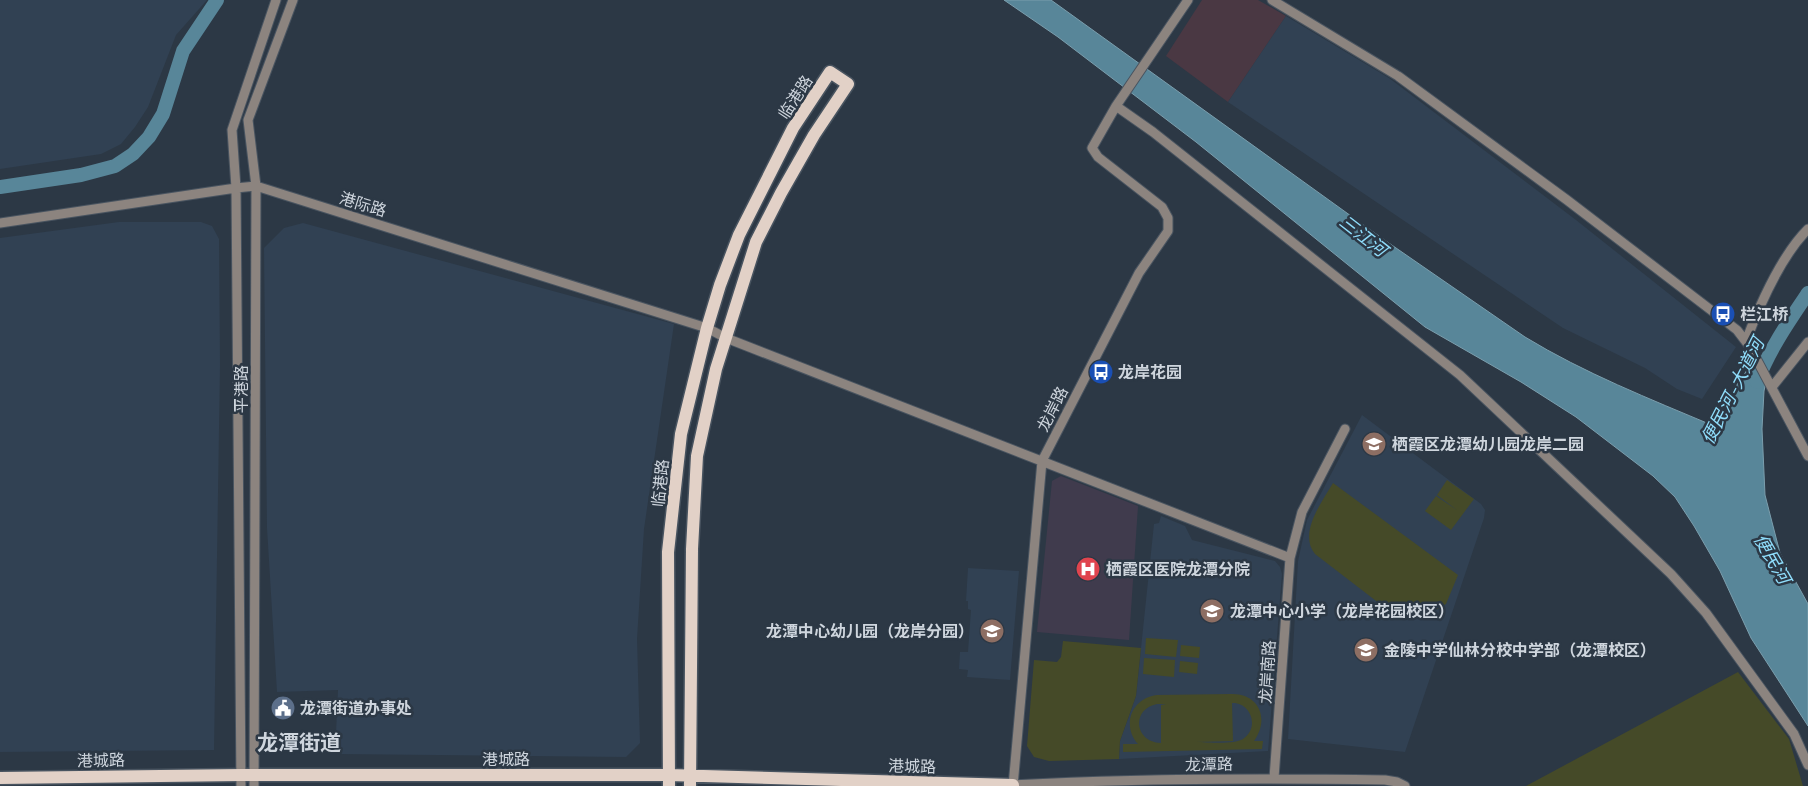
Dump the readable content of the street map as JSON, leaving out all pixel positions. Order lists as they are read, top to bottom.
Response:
{
  "streets": {
    "main road": ["临港路", "港城路"],
    "street": [
      "港际路",
      "平港路",
      "龙岸路",
      "龙岸南路",
      "龙潭路"
    ]
  },
  "crossings": [
    ["临港路", "港际路"],
    ["临港路", "港城路"],
    ["港际路", "平港路"],
    ["港际路", "龙岸路"],
    ["港际路", "龙岸南路"],
    ["平港路", "港城路"],
    ["龙岸路", "港城路"],
    ["龙岸路", "龙潭路"],
    ["龙岸南路", "龙潭路"],
    ["港城路", "龙潭路"]
  ],
  "districts": ["龙潭街道"],
  "water": ["三江河", "便民河-大道河", "便民河"],
  "places": {
    "bus stop": ["栏江桥", "龙岸花园"],
    "school or university": [
      "栖霞区龙潭幼儿园龙岸二园",
      "龙潭中心小学（龙岸花园校区）",
      "龙潭中心幼儿园（龙岸分园）",
      "金陵中学仙林分校中学部（龙潭校区）"
    ],
    "hospital": ["栖霞区医院龙潭分院"],
    "public building": ["龙潭街道办事处"]
  }
}
